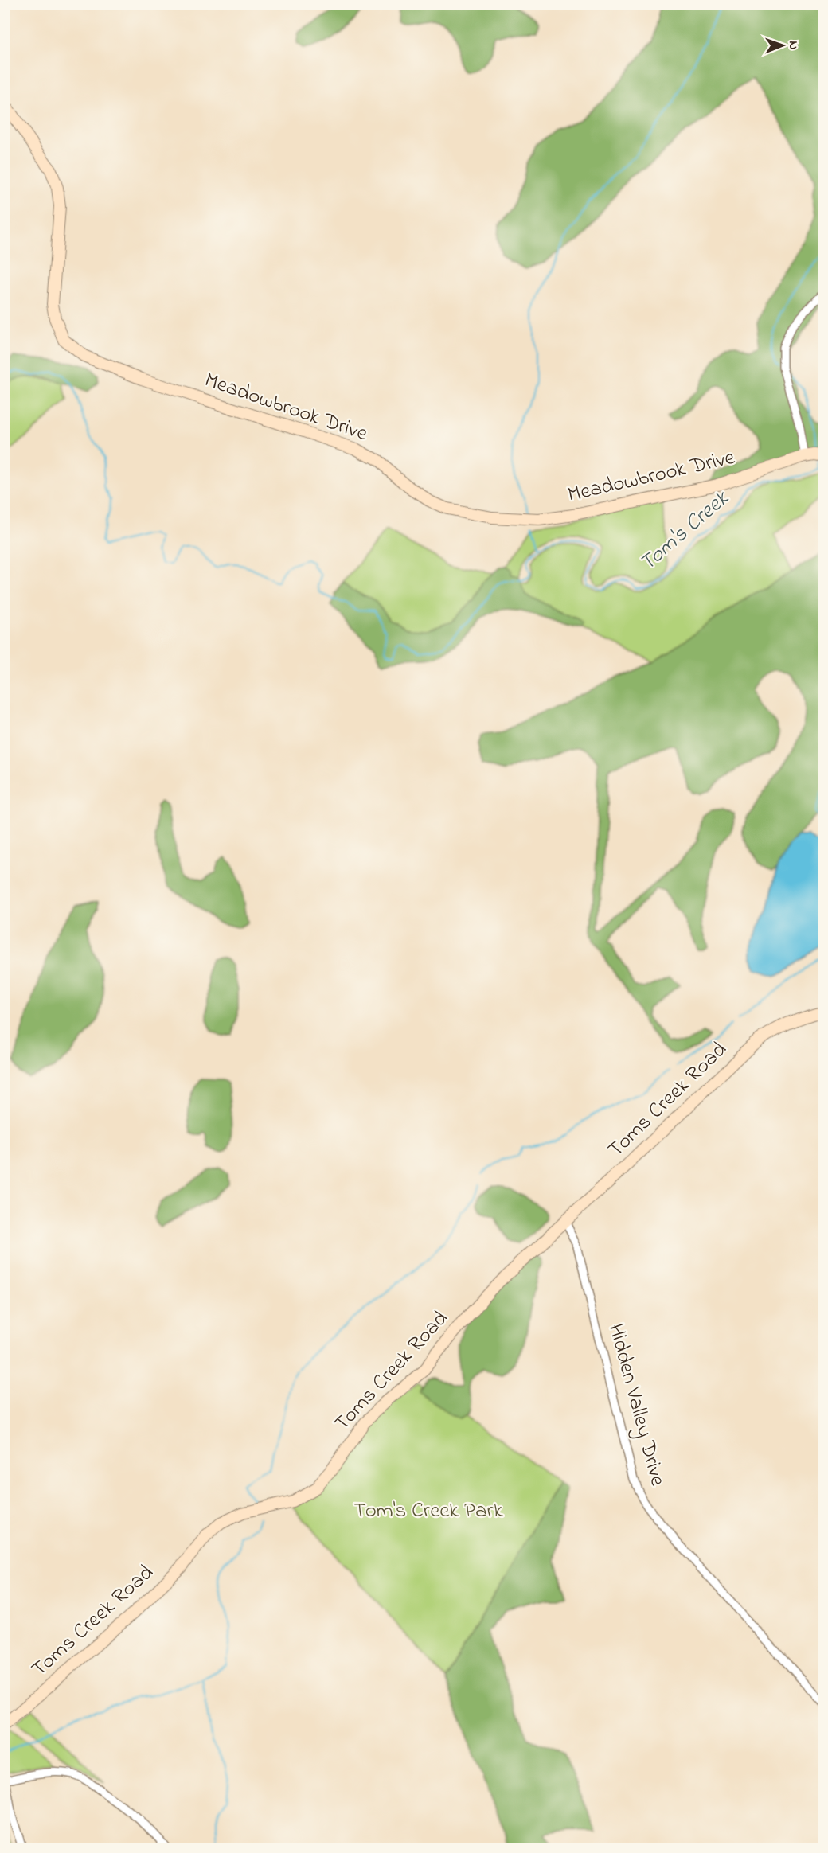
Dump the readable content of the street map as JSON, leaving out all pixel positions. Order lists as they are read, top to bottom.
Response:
{
  "streets": {
    "street": ["Meadowbrook Drive", "Toms Creek Road", "Hidden Valley Drive"]
  },
  "crossings": [
    ["Toms Creek Road", "Hidden Valley Drive"]
  ],
  "water": ["Tom's Creek"],
  "parks": ["Tom's Creek Park"],
  "north": "right"
}
